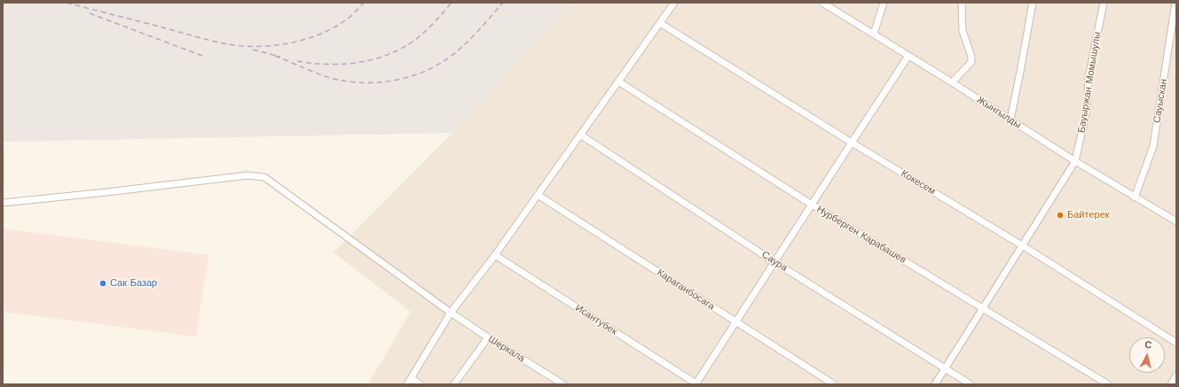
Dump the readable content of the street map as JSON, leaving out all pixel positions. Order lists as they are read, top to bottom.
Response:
{
  "streets": {
    "street": [
      "Бауыржан Момышулы",
      "Сауыскан",
      "Жынгылды",
      "Кокесем",
      "Нурберген Карабашев",
      "Саура",
      "Караганбосага",
      "Исантубек",
      "Шеркала"
    ]
  },
  "crossings": [
    ["Бауыржан Момышулы", "Жынгылды"],
    ["Бауыржан Момышулы", "Кокесем"],
    ["Бауыржан Момышулы", "Нурберген Карабашев"],
    ["Бауыржан Момышулы", "Саура"],
    ["Сауыскан", "Жынгылды"]
  ],
  "places": ["Байтерек", "Сак Базар"],
  "north": "top"
}
